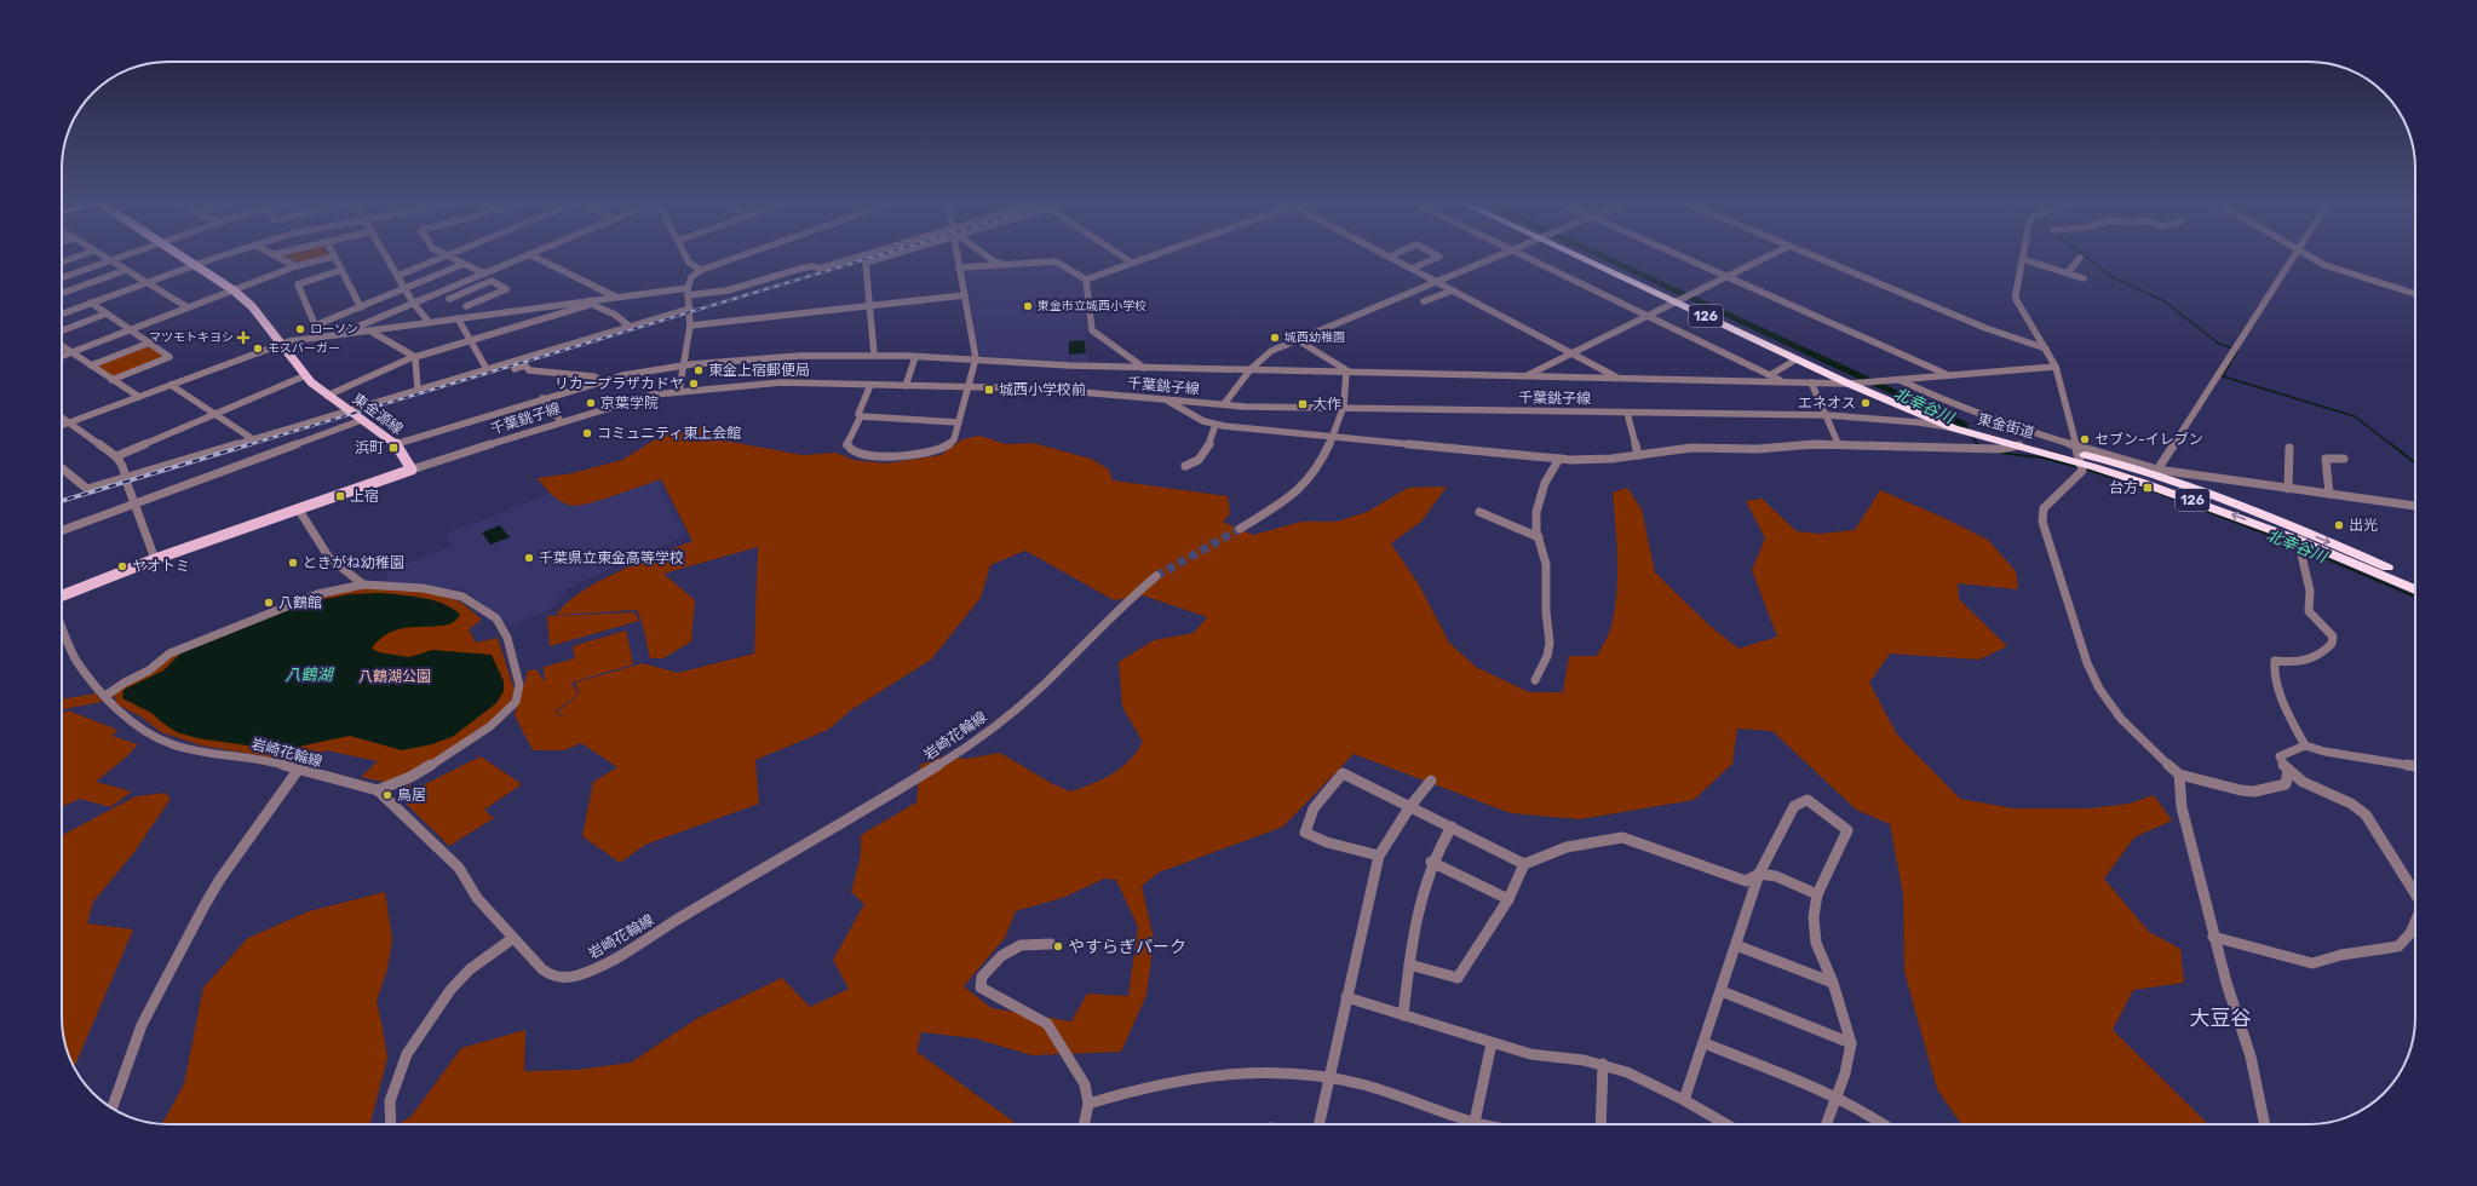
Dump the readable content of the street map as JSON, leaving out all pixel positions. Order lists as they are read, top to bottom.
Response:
{
  "streets": {
    "highway": ["126", "東金街道"],
    "main road": ["東金源線"],
    "street": ["千葉銚子線", "岩崎花輪線"]
  },
  "crossings": [
    ["千葉銚子線", "東金源線"],
    ["千葉銚子線", "東金街道"]
  ],
  "districts": ["大豆谷"],
  "water": ["北幸谷川", "八鶴湖"],
  "parks": ["八鶴湖公園"],
  "places": {
    "other": [
      "東金市立城西小学校",
      "ローソン",
      "城西幼稚園",
      "モスバーガー",
      "東金上宿郵便局",
      "リカープラザカドヤ",
      "京葉学院",
      "エネオス",
      "コミュニティ東上会館",
      "セブン-イレブン",
      "出光",
      "千葉県立東金高等学校",
      "ときがね幼稚園",
      "ヤオトミ",
      "八鶴館",
      "鳥居",
      "やすらぎパーク"
    ],
    "health": ["マツモトキヨシ"],
    "transit": [
      "城西小学校前",
      "大作",
      "浜町",
      "台方",
      "上宿"
    ]
  }
}
